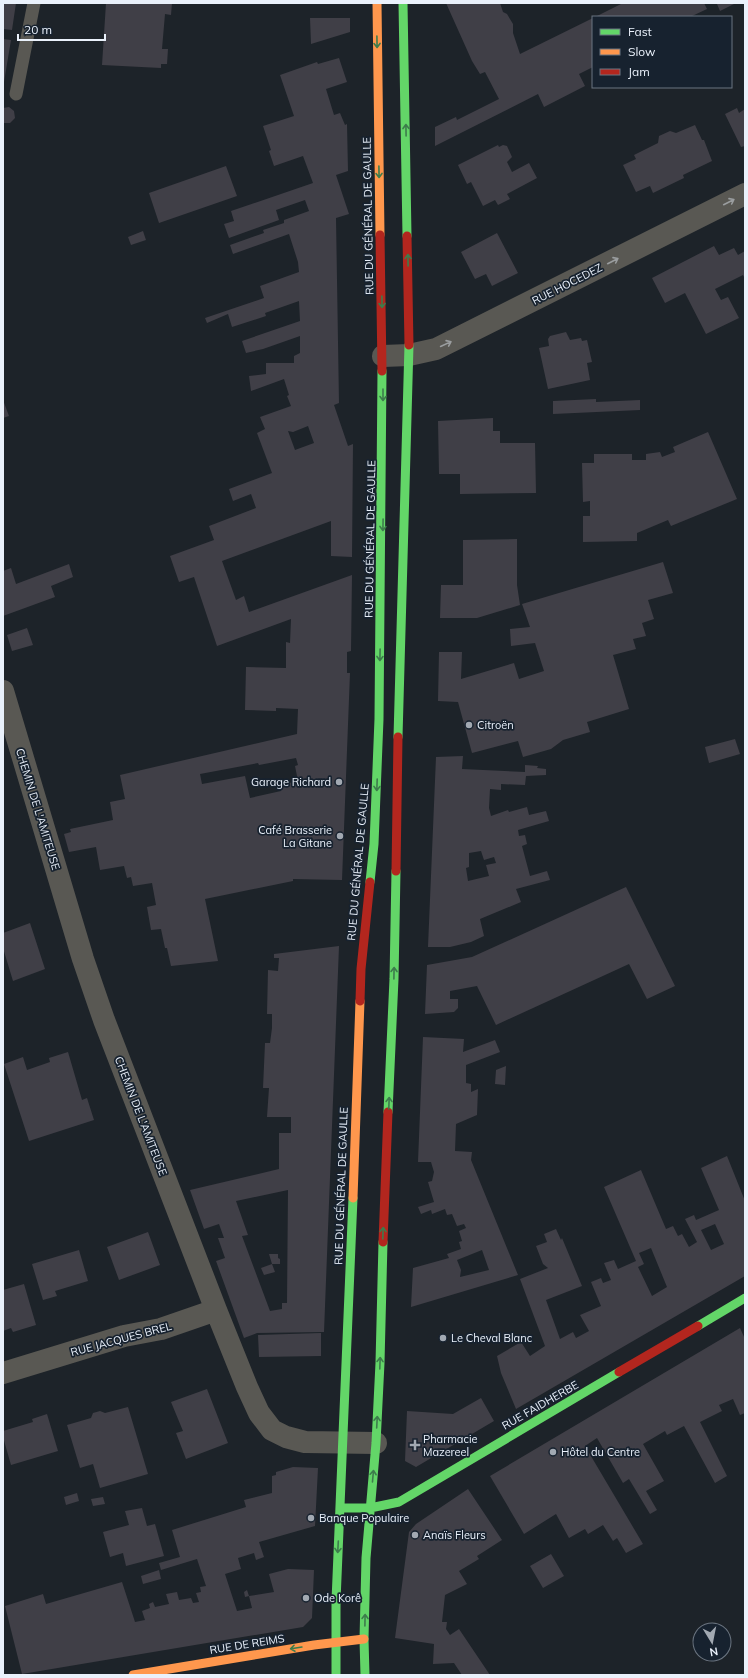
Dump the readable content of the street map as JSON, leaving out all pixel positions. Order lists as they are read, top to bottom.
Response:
{
  "streets": {
    "main road": ["RUE DU GÉNÉRAL DE GAULLE", "RUE FAIDHERBE", "RUE DE REIMS"],
    "street": ["RUE HOCEDEZ", "CHEMIN DE L'AMITEUSE", "RUE JACQUES BREL"]
  },
  "crossings": [
    ["RUE DU GÉNÉRAL DE GAULLE", "RUE HOCEDEZ"],
    ["RUE DU GÉNÉRAL DE GAULLE", "CHEMIN DE L'AMITEUSE"],
    ["RUE DU GÉNÉRAL DE GAULLE", "RUE FAIDHERBE"],
    ["RUE DU GÉNÉRAL DE GAULLE", "RUE DE REIMS"],
    ["CHEMIN DE L'AMITEUSE", "RUE JACQUES BREL"]
  ],
  "one_way": ["RUE HOCEDEZ", "RUE DE REIMS"],
  "places": {
    "other": [
      "Citroën",
      "Garage Richard",
      "Café Brasserie La Gitane",
      "Le Cheval Blanc",
      "Hôtel du Centre",
      "Banque Populaire",
      "Anaïs Fleurs",
      "Ode Korê"
    ],
    "health": ["Pharmacie Mazereel"]
  },
  "legend": ["Fast", "Slow", "Jam"],
  "scale_bar": "20 m",
  "north": "bottom"
}
